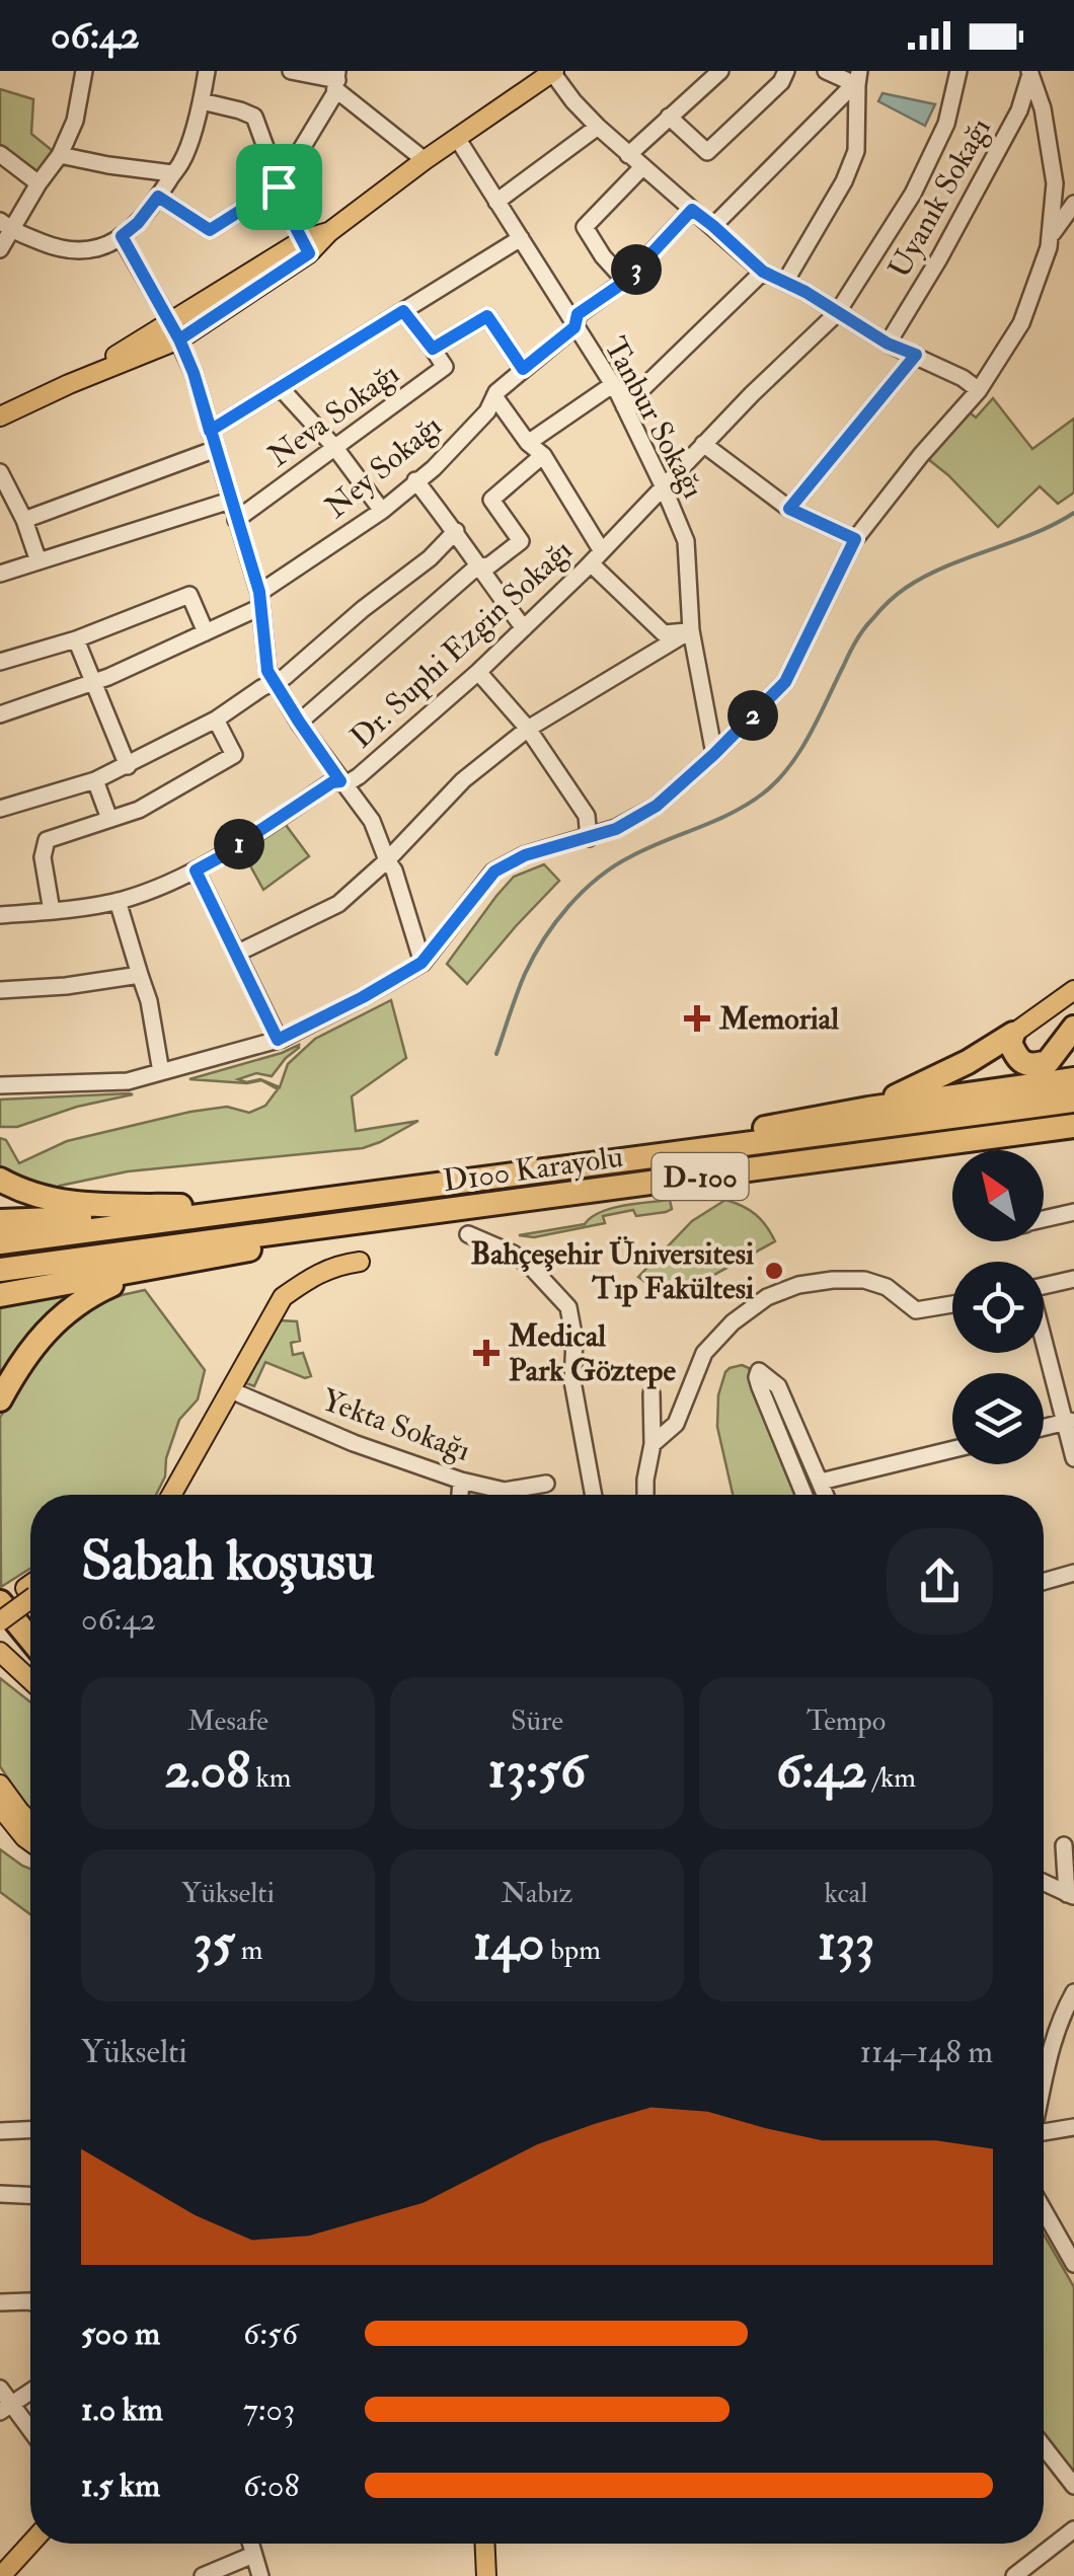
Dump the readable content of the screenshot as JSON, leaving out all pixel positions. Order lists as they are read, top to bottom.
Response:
{
  "streets": {
    "highway": ["D100 Karayolu", "D-100"],
    "street": [
      "Uyanık Sokağı",
      "Neva Sokağı",
      "Tanbur Sokağı",
      "Ney Sokağı",
      "Dr. Suphi Ezgin Sokağı",
      "Yekta Sokağı"
    ]
  },
  "crossings": [
    ["Tanbur Sokağı", "Ney Sokağı"],
    ["Tanbur Sokağı", "Dr. Suphi Ezgin Sokağı"]
  ],
  "places": {
    "health": ["Memorial", "Medical Park Göztepe"],
    "other": ["Bahçeşehir Üniversitesi Tıp Fakültesi"]
  },
  "north": "top left",
  "page": {
    "status": "06:42",
    "pins": ["3", "2", "1"],
    "heading": ["Sabah koşusu", "06:42"],
    "stats": [
      ["Mesafe", "2.08 km"],
      ["Süre", "13:56"],
      ["Tempo", "6:42 /km"],
      ["Yükselti", "35 m"],
      ["Nabız", "140 bpm"],
      ["kcal", "133"]
    ],
    "chart": ["Yükselti", "114–148 m"],
    "list": [
      {
        "name": "500 m",
        "note": "6:56"
      },
      {
        "name": "1.0 km",
        "note": "7:03"
      },
      {
        "name": "1.5 km",
        "note": "6:08"
      }
    ]
  }
}
